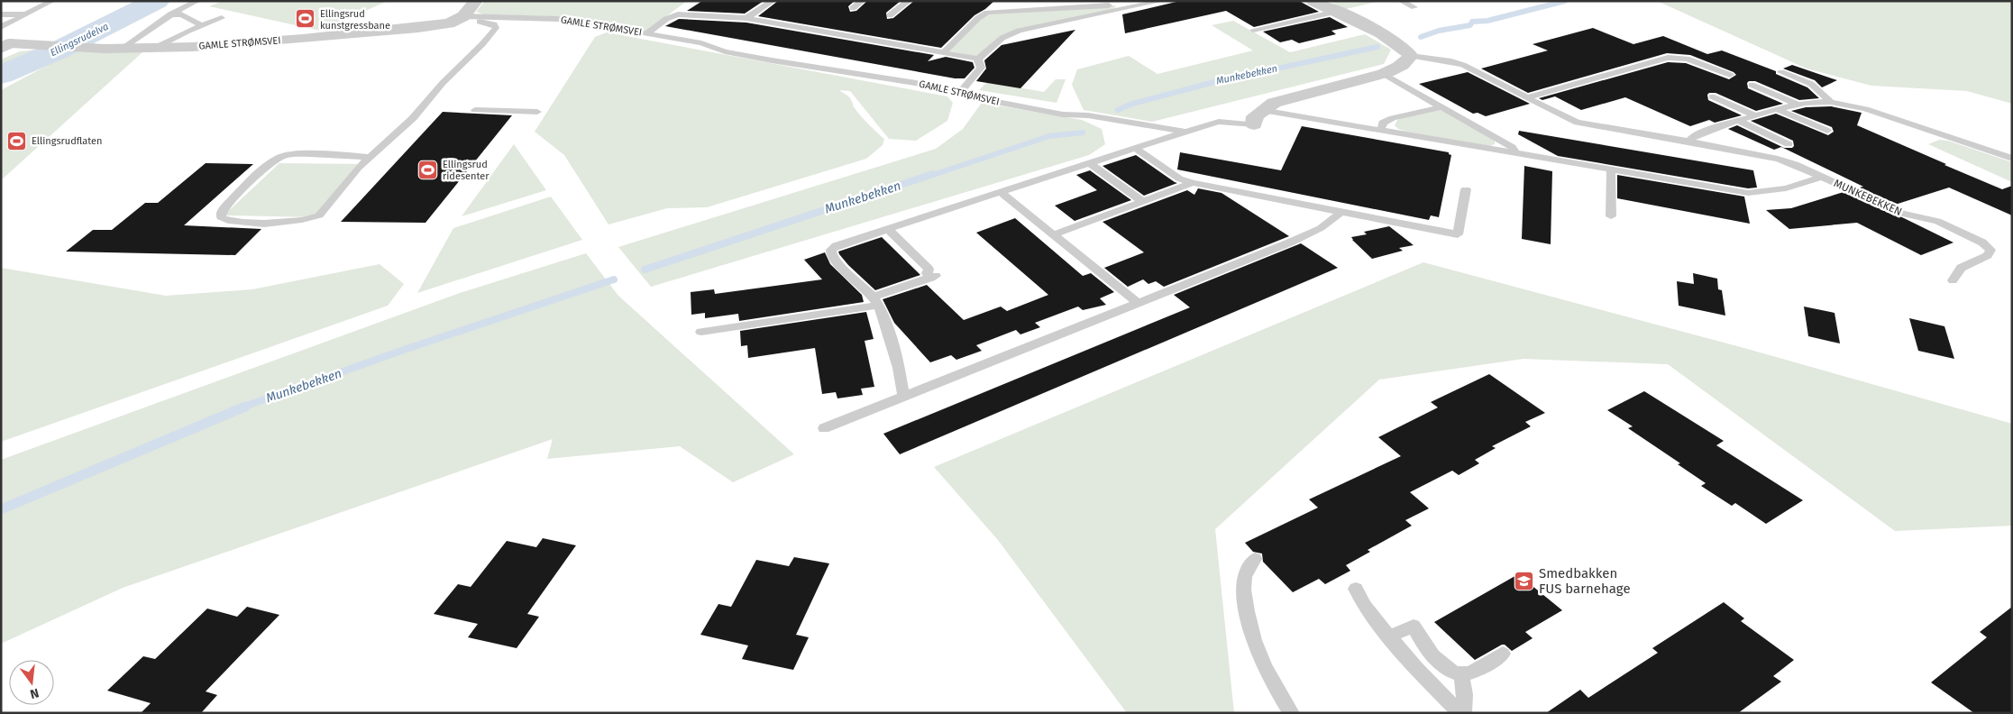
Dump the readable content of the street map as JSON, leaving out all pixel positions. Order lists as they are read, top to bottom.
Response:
{
  "streets": {
    "street": ["GAMLE STRØMSVEI", "MUNKEBEKKEN"]
  },
  "crossings": [
    ["GAMLE STRØMSVEI", "MUNKEBEKKEN"]
  ],
  "water": ["Ellingsrudelva", "Munkebekken"],
  "places": {
    "sports": ["Ellingsrud kunstgressbane", "Ellingsrudflaten", "Ellingsrud ridesenter"],
    "school or university": ["Smedbakken FUS barnehage"]
  },
  "north": "bottom"
}
